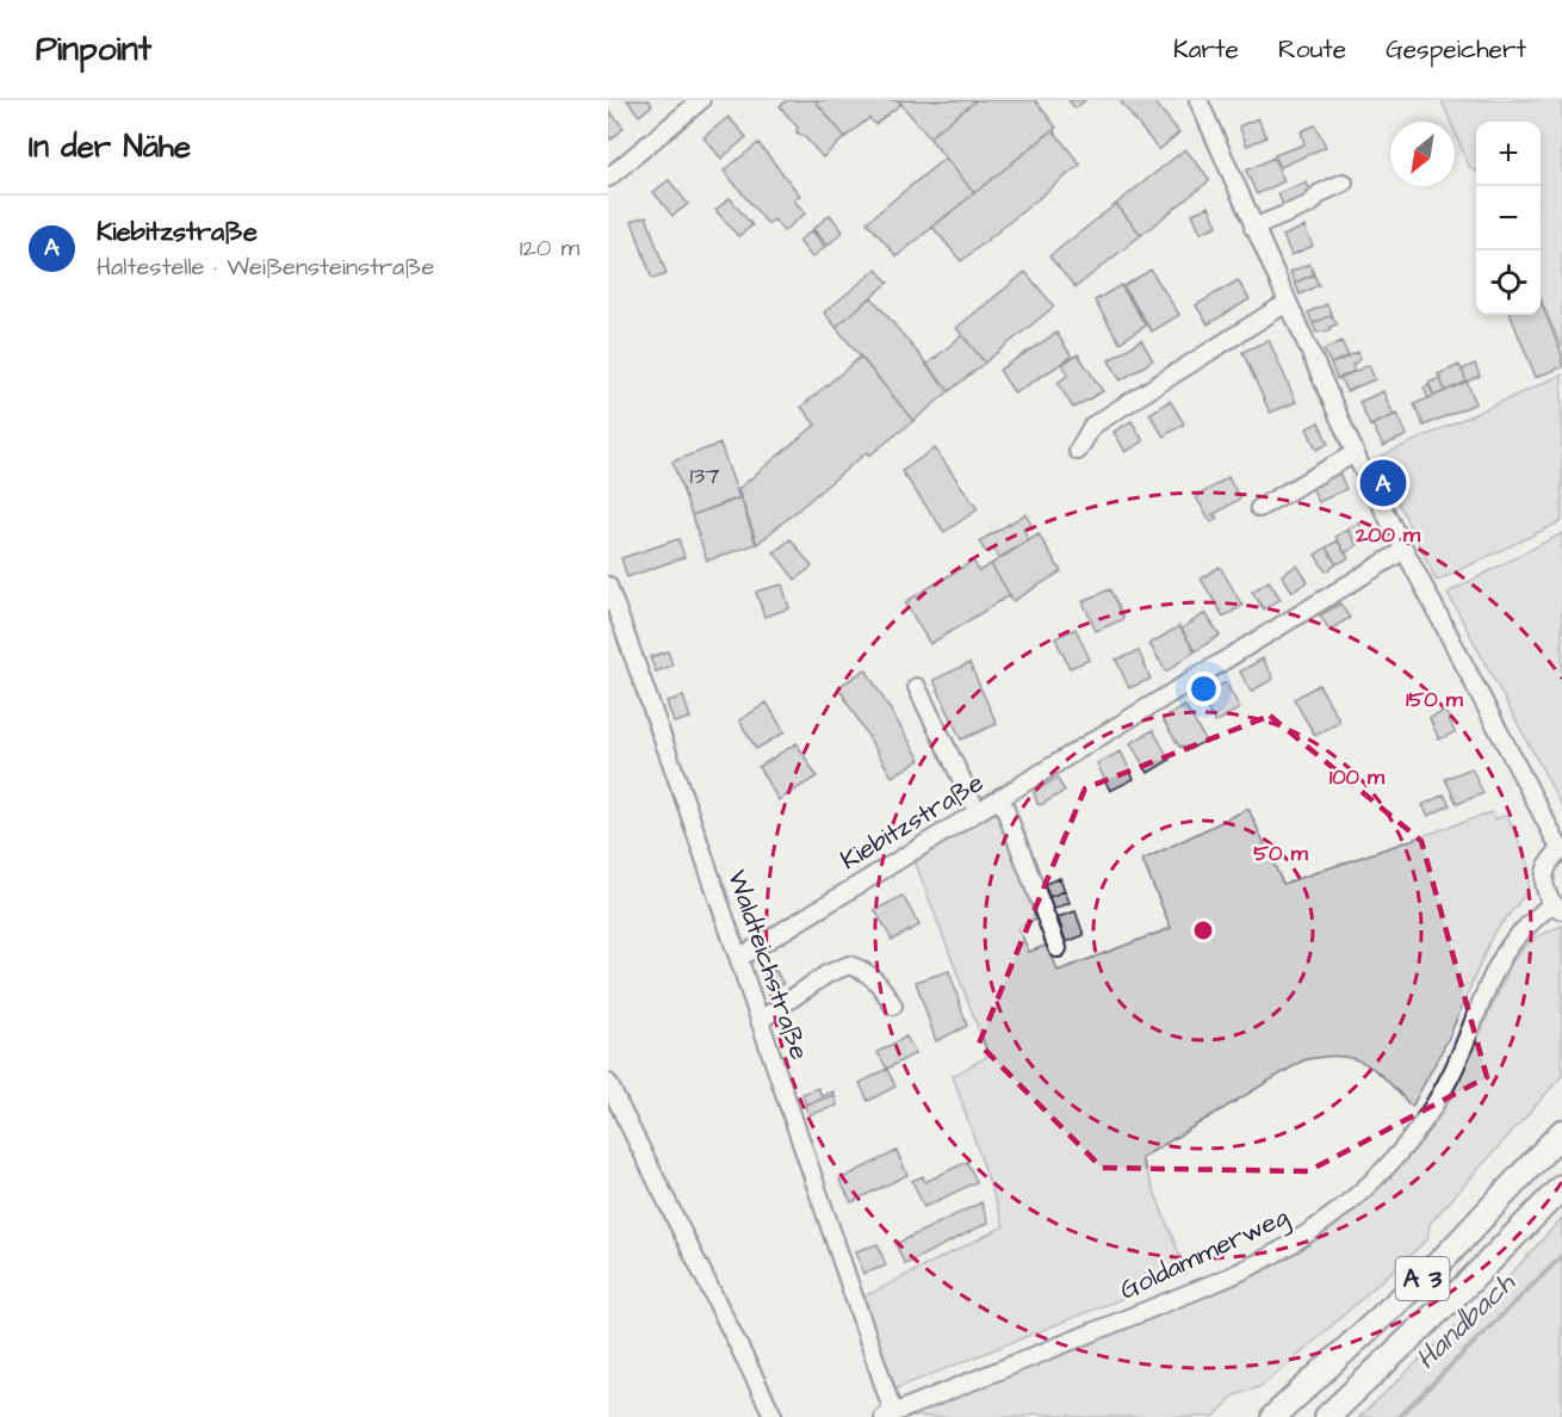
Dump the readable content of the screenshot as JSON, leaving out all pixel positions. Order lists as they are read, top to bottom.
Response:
{
  "streets": {
    "highway": ["A 3"],
    "street": ["Kiebitzstraße", "Waldteichstraße", "Goldammerweg"]
  },
  "crossings": [
    ["Kiebitzstraße", "Waldteichstraße"],
    ["Waldteichstraße", "Goldammerweg"]
  ],
  "water": ["Handbach"],
  "house_numbers": ["137"],
  "north": "bottom left",
  "page": {
    "header": "Pinpoint",
    "nav": ["Karte", "Route", "Gespeichert"],
    "heading": "In der Nähe",
    "map_buttons": ["+", "−"],
    "list": [
      {
        "mark": "A",
        "name": "Kiebitzstraße",
        "note": "Haltestelle · Weißensteinstraße",
        "value": "120 m"
      }
    ],
    "pins": "A"
  },
  "rings": [
    "200 m",
    "150 m",
    "100 m",
    "50 m"
  ]
}
